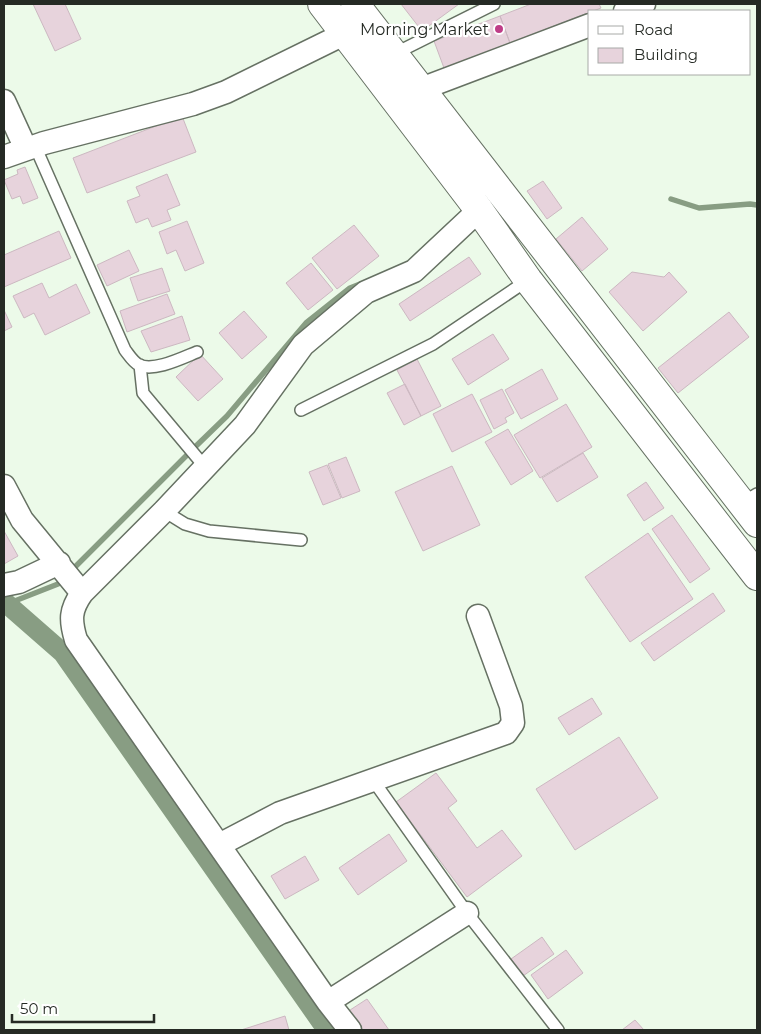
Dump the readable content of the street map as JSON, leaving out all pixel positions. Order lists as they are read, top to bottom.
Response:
{
  "places": ["Morning Market"],
  "legend": ["Road", "Building"],
  "scale_bar": "50 m"
}
